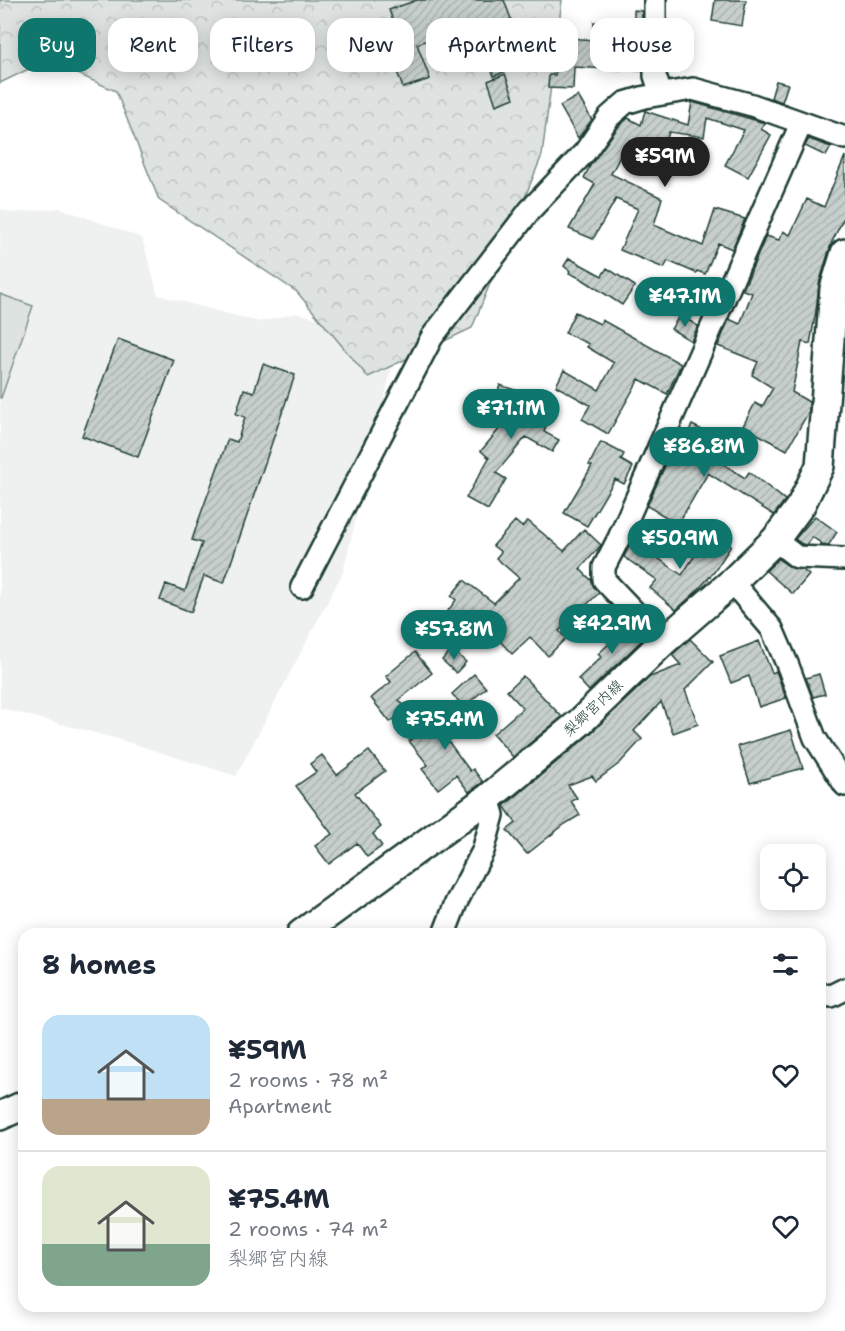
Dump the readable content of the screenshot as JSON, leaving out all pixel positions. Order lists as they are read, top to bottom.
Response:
{
  "streets": {
    "main road": ["梨郷宮内線"]
  },
  "page": {
    "chip": [
      "Buy",
      "Rent",
      "Filters",
      "New",
      "Apartment",
      "House"
    ],
    "price": [
      "¥59M",
      "¥47.1M",
      "¥71.1M",
      "¥86.8M",
      "¥50.9M",
      "¥42.9M",
      "¥57.8M",
      "¥75.4M"
    ],
    "heading": "8 homes",
    "list": [
      {
        "name": "¥59M",
        "note": "2 rooms · 78 m² · Apartment"
      },
      {
        "name": "¥75.4M",
        "note": "2 rooms · 74 m² · 梨郷宮内線"
      }
    ]
  }
}
